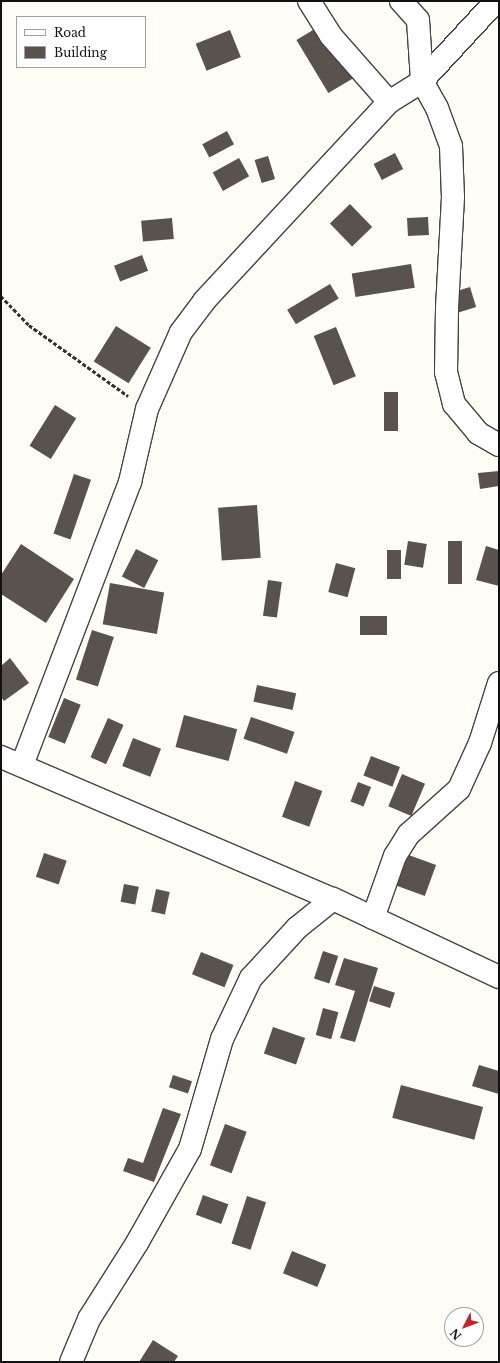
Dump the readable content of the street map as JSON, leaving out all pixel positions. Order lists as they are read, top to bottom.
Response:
{
  "legend": ["Road", "Building"],
  "north": "bottom left"
}
